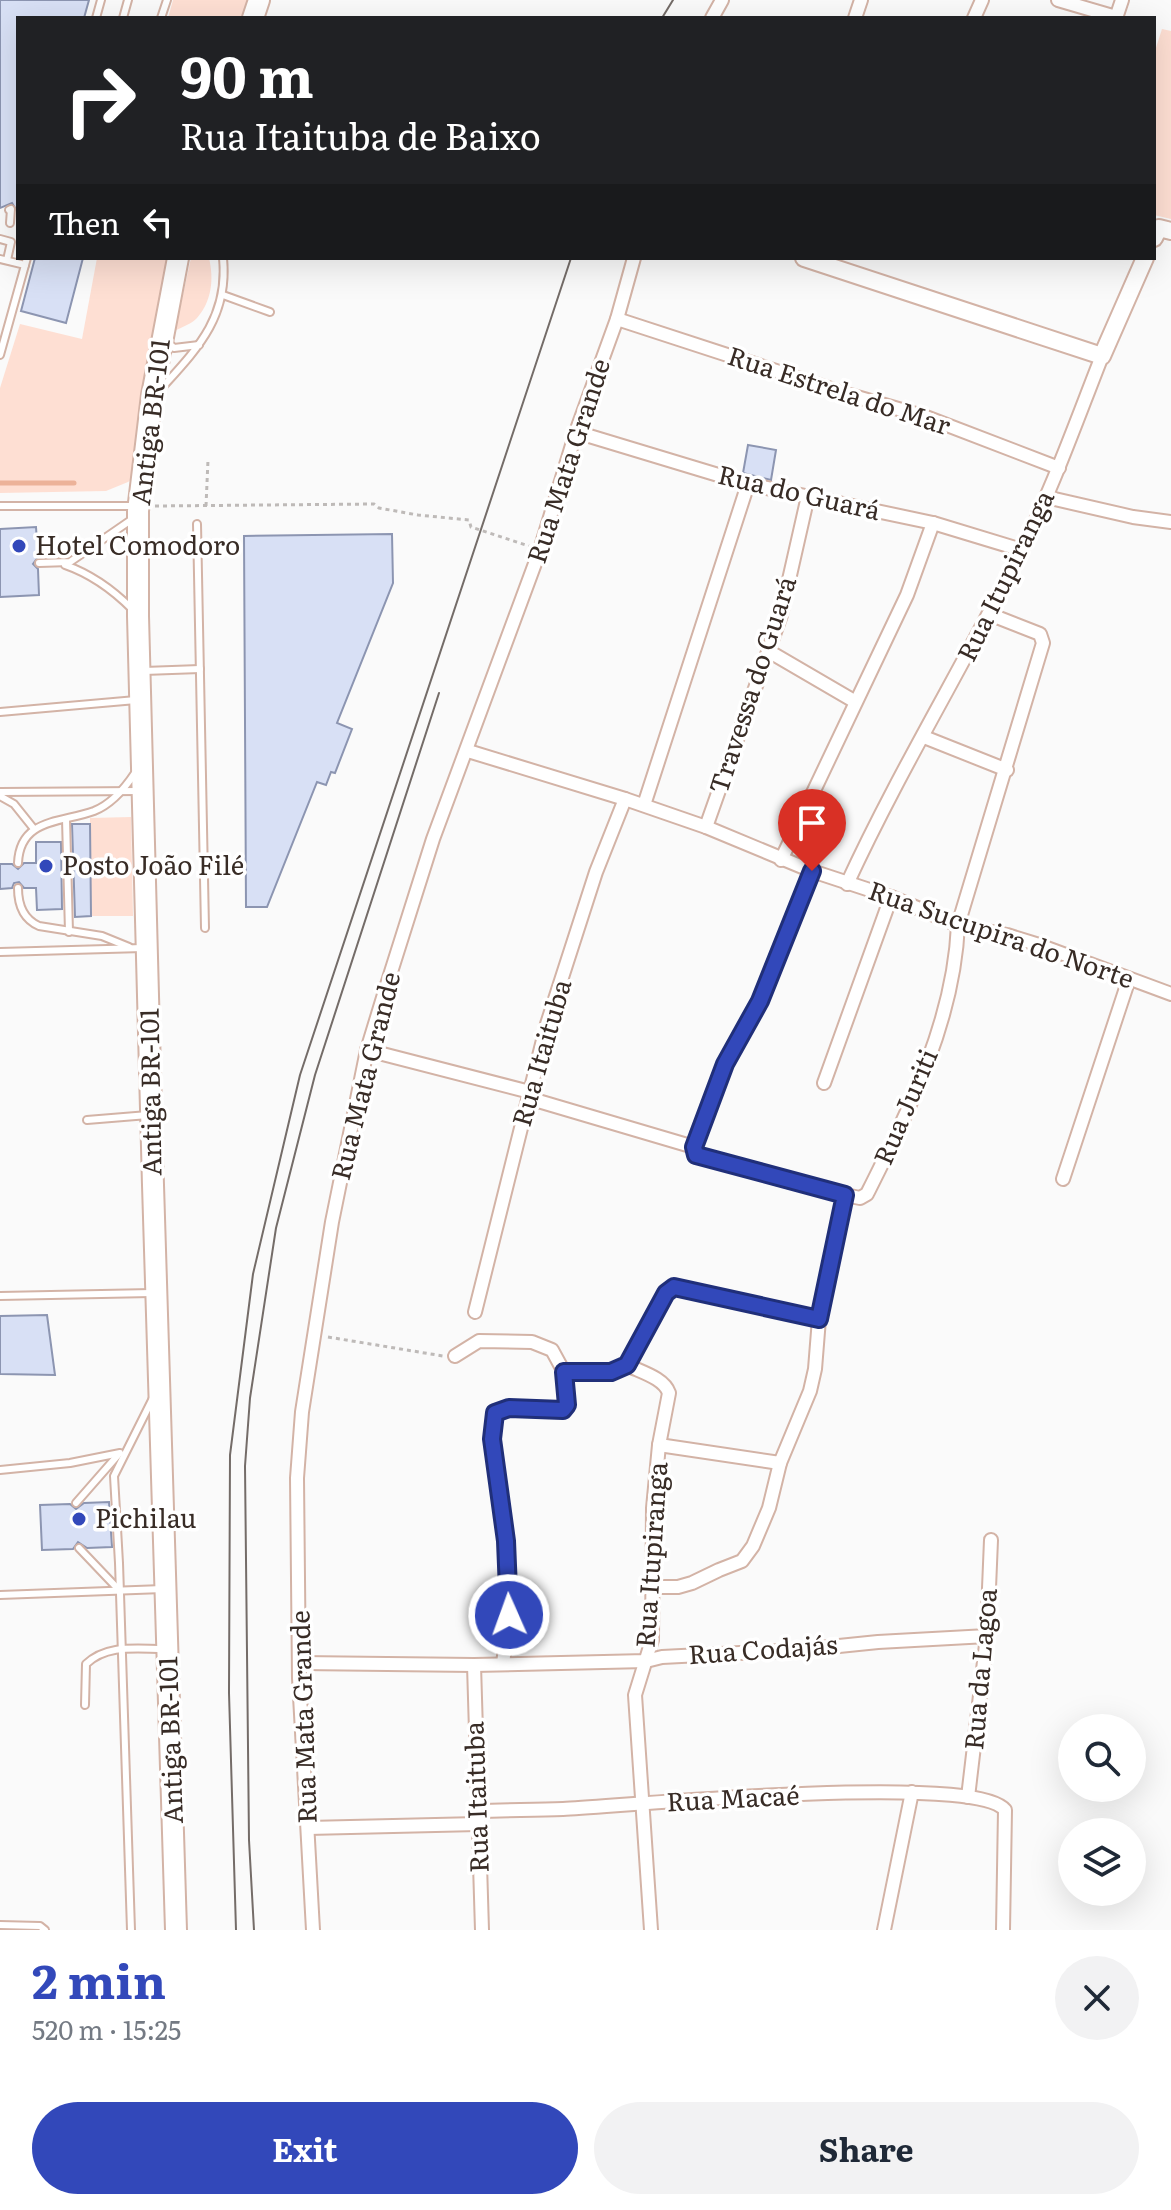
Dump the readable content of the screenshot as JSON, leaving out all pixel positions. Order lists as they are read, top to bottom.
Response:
{
  "streets": {
    "main road": ["Antiga BR-101"],
    "street": [
      "Rua Estrela do Mar",
      "Rua Mata Grande",
      "Rua do Guará",
      "Rua Itupiranga",
      "Travessa do Guará",
      "Rua Sucupira do Norte",
      "Rua Itaituba",
      "Rua Juriti",
      "Rua Codajás",
      "Rua da Lagoa",
      "Rua Macaé"
    ]
  },
  "crossings": [
    ["Rua Estrela do Mar", "Rua Mata Grande"],
    ["Rua Estrela do Mar", "Rua Itupiranga"],
    ["Rua Mata Grande", "Rua do Guará"],
    ["Rua Mata Grande", "Rua Sucupira do Norte"],
    ["Rua Mata Grande", "Rua Codajás"],
    ["Rua Mata Grande", "Rua Macaé"],
    ["Rua do Guará", "Rua Itupiranga"],
    ["Rua do Guará", "Travessa do Guará"],
    ["Rua Itupiranga", "Rua Sucupira do Norte"],
    ["Rua Itupiranga", "Rua Juriti"],
    ["Rua Itupiranga", "Rua Codajás"],
    ["Rua Itupiranga", "Rua Macaé"],
    ["Travessa do Guará", "Rua Sucupira do Norte"],
    ["Rua Sucupira do Norte", "Rua Itaituba"],
    ["Rua Sucupira do Norte", "Rua Juriti"],
    ["Rua Itaituba", "Rua Codajás"],
    ["Rua Itaituba", "Rua Macaé"],
    ["Rua Codajás", "Rua da Lagoa"],
    ["Rua da Lagoa", "Rua Macaé"]
  ],
  "places": ["Hotel Comodoro", "Posto João Filé", "Pichilau"],
  "page": {
    "turn": ["90 m", "Rua Itaituba de Baixo"],
    "then": "Then",
    "heading": ["2 min", "520 m · 15:25"],
    "buttons": ["Exit", "Share"]
  }
}
